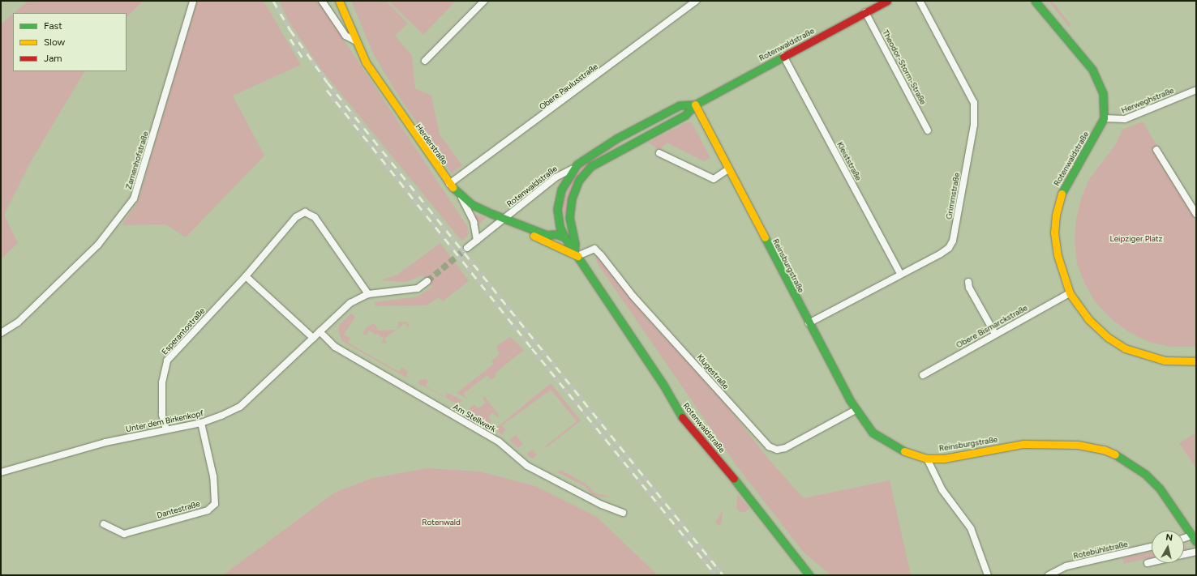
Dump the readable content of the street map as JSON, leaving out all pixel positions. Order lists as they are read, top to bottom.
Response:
{
  "streets": {
    "main road": ["Rotenwaldstraße", "Herderstraße", "Reinsburgstraße"],
    "street": [
      "Theodor-Storm-Straße",
      "Obere Paulusstraße",
      "Herweghstraße",
      "Zamenhofstraße",
      "Kleiststraße",
      "Grimmstraße",
      "Obere Bismarckstraße",
      "Esperantostraße",
      "Klugestraße",
      "Am Stellwerk",
      "Unter dem Birkenkopf",
      "Dantestraße",
      "Rotebühlstraße"
    ]
  },
  "crossings": [
    ["Rotenwaldstraße", "Theodor-Storm-Straße"],
    ["Rotenwaldstraße", "Herweghstraße"],
    ["Rotenwaldstraße", "Herderstraße"],
    ["Rotenwaldstraße", "Kleiststraße"],
    ["Rotenwaldstraße", "Reinsburgstraße"],
    ["Rotenwaldstraße", "Obere Bismarckstraße"],
    ["Rotenwaldstraße", "Klugestraße"],
    ["Obere Paulusstraße", "Herderstraße"],
    ["Kleiststraße", "Grimmstraße"],
    ["Grimmstraße", "Reinsburgstraße"],
    ["Reinsburgstraße", "Klugestraße"],
    ["Esperantostraße", "Unter dem Birkenkopf"],
    ["Am Stellwerk", "Unter dem Birkenkopf"],
    ["Unter dem Birkenkopf", "Dantestraße"]
  ],
  "parks": ["Leipziger Platz", "Rotenwald"],
  "legend": ["Fast", "Slow", "Jam"],
  "north": "top"
}
